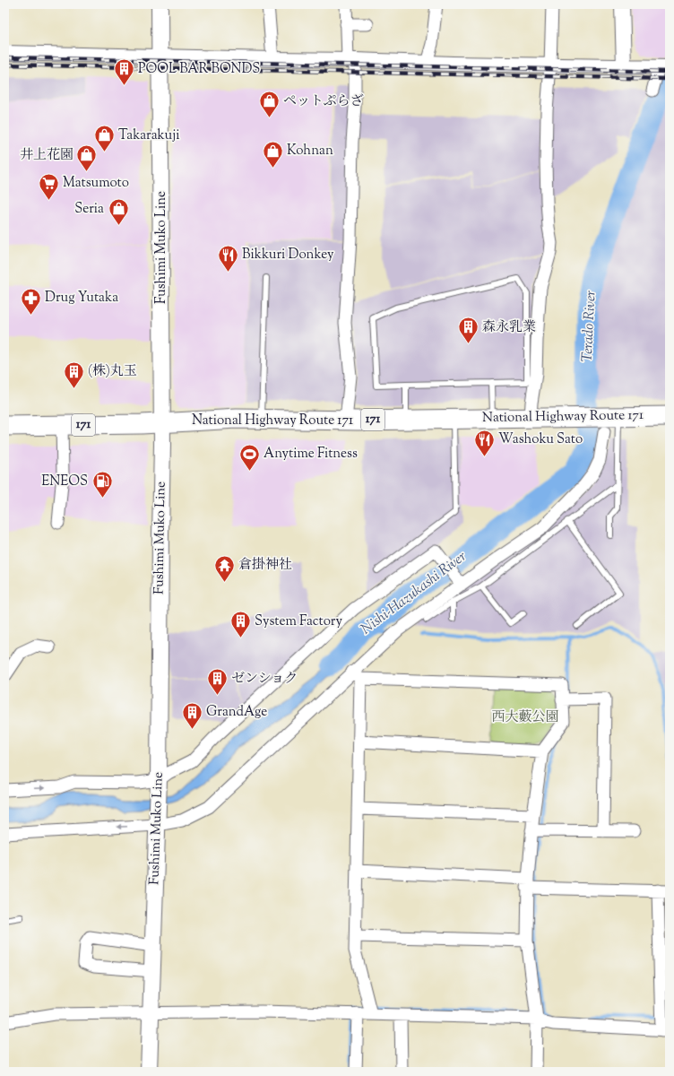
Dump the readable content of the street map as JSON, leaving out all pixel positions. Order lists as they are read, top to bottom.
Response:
{
  "streets": {
    "highway": ["National Highway Route 171", "171"],
    "main road": ["Fushimi Muko Line"]
  },
  "crossings": [
    ["Fushimi Muko Line", "National Highway Route 171"]
  ],
  "water": ["Terado River", "Nishi-Hazukashi River"],
  "parks": ["西大藪公園"],
  "places": {
    "building": [
      "POOL BAR BONDS",
      "森永乳業",
      "(株)丸玉",
      "System Factory",
      "ゼンショク",
      "GrandAge"
    ],
    "shop": [
      "ペットぷらざ",
      "Takarakuji",
      "Kohnan",
      "井上花園",
      "Seria"
    ],
    "supermarket": ["Matsumoto"],
    "restaurant": ["Bikkuri Donkey", "Washoku Sato"],
    "pharmacy": ["Drug Yutaka"],
    "sports": ["Anytime Fitness"],
    "fuel station": ["ENEOS"],
    "temple": ["倉掛神社"]
  }
}
